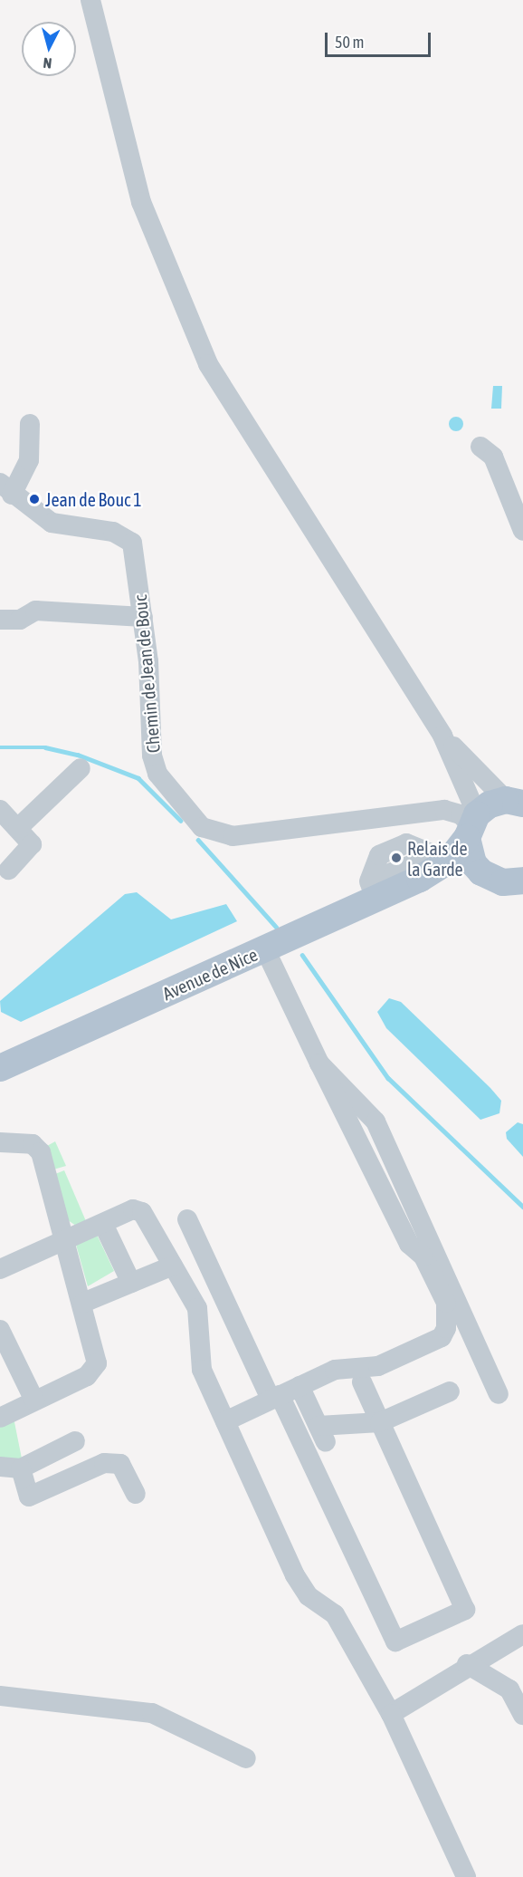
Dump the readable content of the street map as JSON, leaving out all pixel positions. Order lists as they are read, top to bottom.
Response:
{
  "streets": {
    "main road": ["Avenue de Nice"],
    "street": ["Chemin de Jean de Bouc"]
  },
  "crossings": [
    ["Chemin de Jean de Bouc", "Avenue de Nice"]
  ],
  "places": ["Jean de Bouc 1", "Relais de la Garde"],
  "scale_bar": "50 m",
  "north": "bottom"
}
